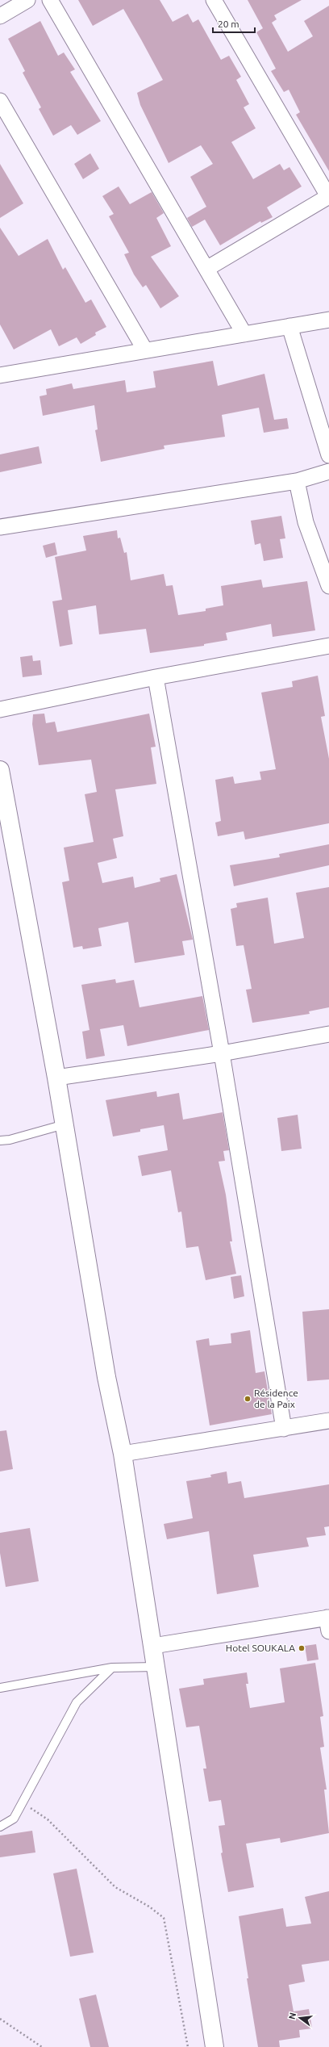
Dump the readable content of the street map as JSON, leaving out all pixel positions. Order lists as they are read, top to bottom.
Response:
{
  "places": ["Résidence de la Paix", "Hotel SOUKALA"],
  "scale_bar": "20 m",
  "north": "left"
}
